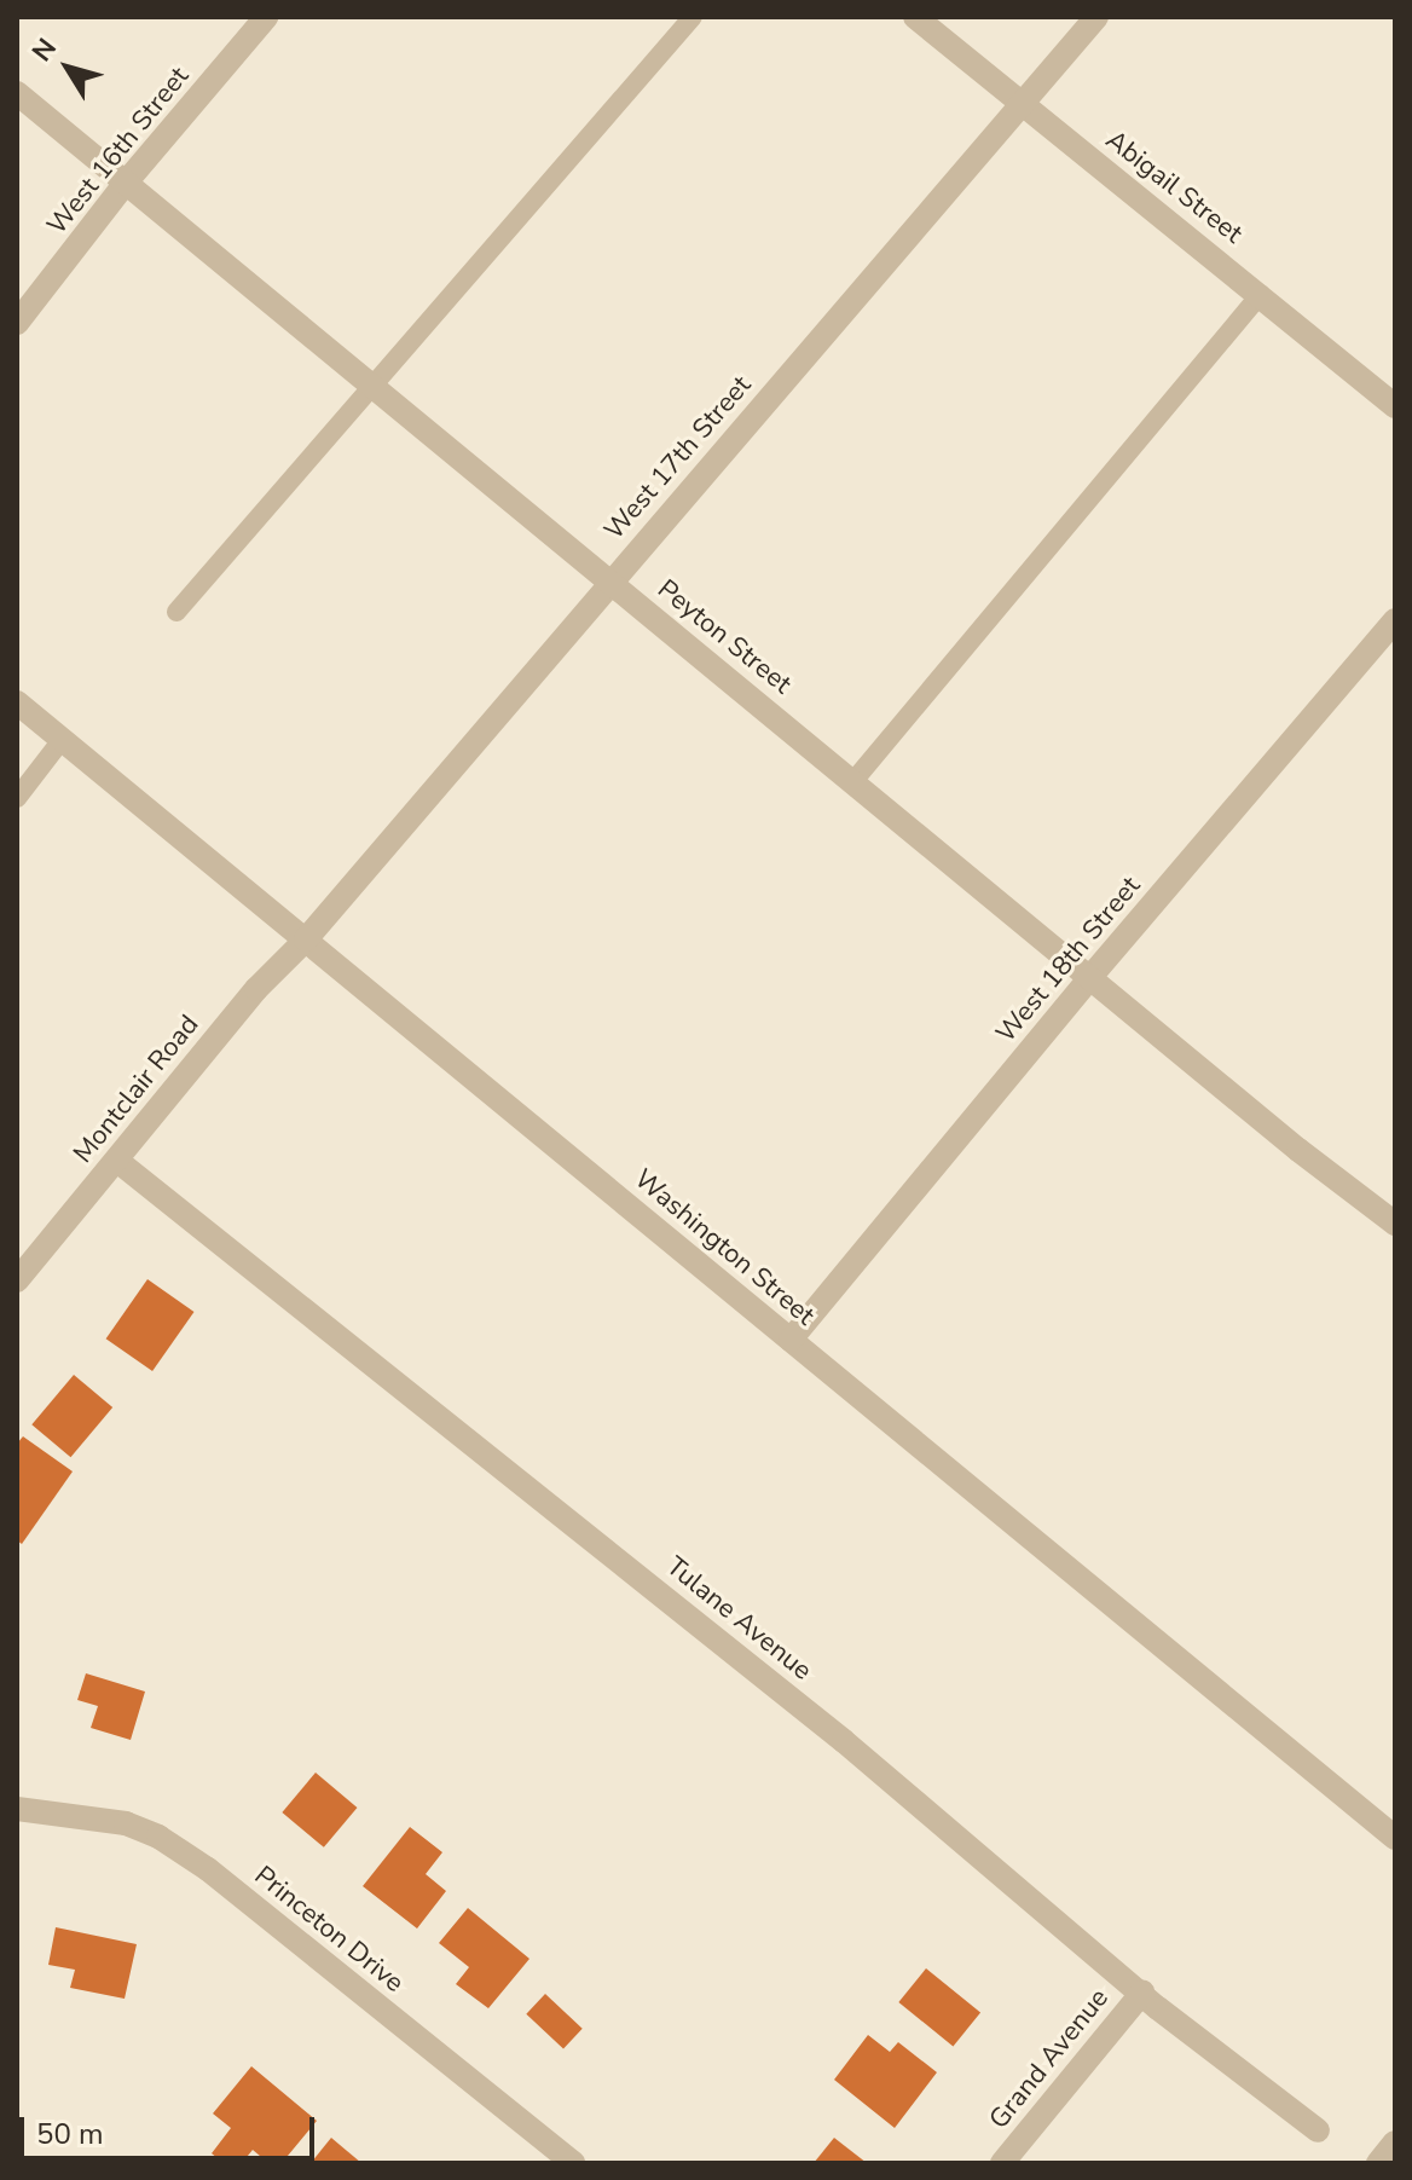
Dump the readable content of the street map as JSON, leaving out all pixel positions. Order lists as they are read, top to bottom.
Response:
{
  "streets": {
    "street": [
      "West 16th Street",
      "Abigail Street",
      "West 17th Street",
      "Peyton Street",
      "West 18th Street",
      "Montclair Road",
      "Washington Street",
      "Tulane Avenue",
      "Princeton Drive",
      "Grand Avenue"
    ]
  },
  "crossings": [
    ["West 16th Street", "Peyton Street"],
    ["Abigail Street", "West 17th Street"],
    ["West 17th Street", "Peyton Street"],
    ["West 17th Street", "Montclair Road"],
    ["West 17th Street", "Washington Street"],
    ["Peyton Street", "West 18th Street"],
    ["West 18th Street", "Washington Street"],
    ["Montclair Road", "Washington Street"],
    ["Montclair Road", "Tulane Avenue"],
    ["Tulane Avenue", "Grand Avenue"]
  ],
  "scale_bar": "50 m",
  "north": "top left"
}
